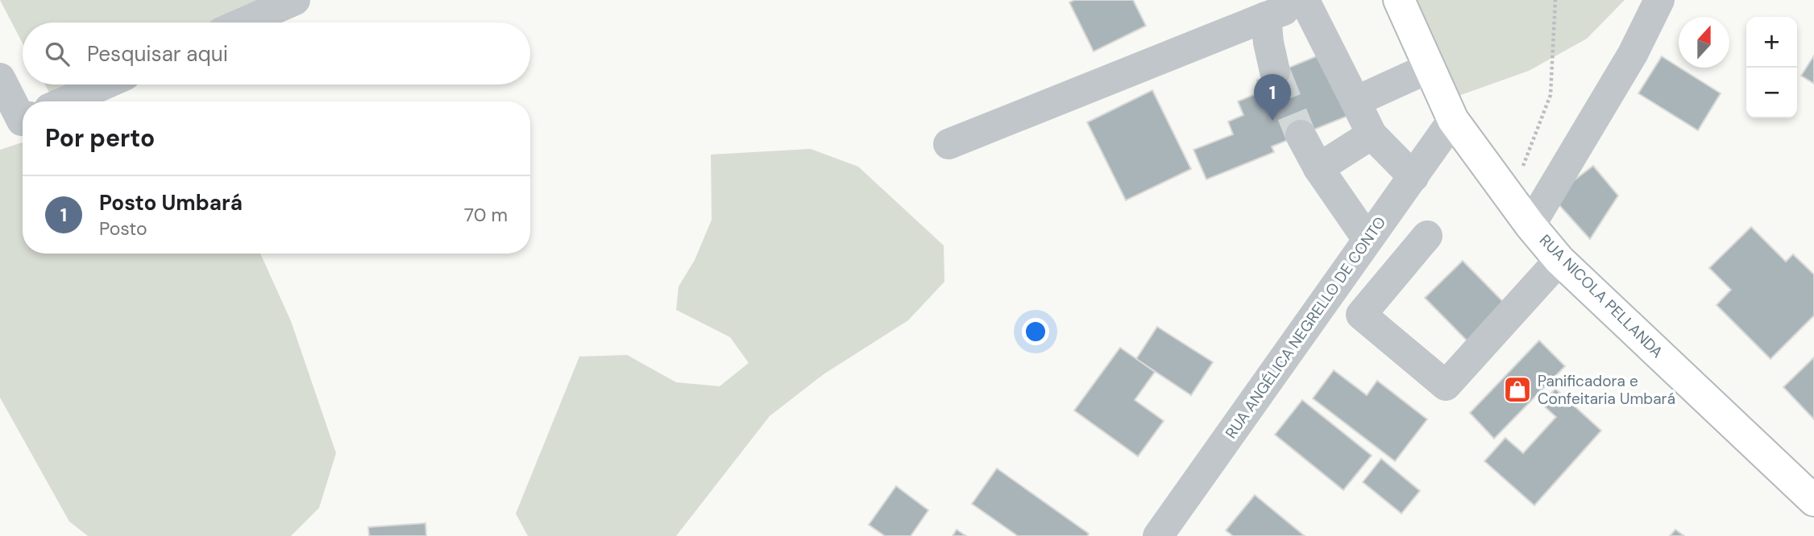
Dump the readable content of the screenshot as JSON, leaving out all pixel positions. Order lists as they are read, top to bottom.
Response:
{
  "streets": {
    "main road": ["RUA NICOLA PELLANDA"],
    "street": ["RUA ANGÉLICA NEGRELLO DE CONTO"]
  },
  "crossings": [
    ["RUA NICOLA PELLANDA", "RUA ANGÉLICA NEGRELLO DE CONTO"]
  ],
  "places": {
    "shop": ["Panificadora e Confeitaria Umbará"]
  },
  "north": "top",
  "page": {
    "map_buttons": ["+", "−"],
    "search": "Pesquisar aqui",
    "pins": "1",
    "heading": "Por perto",
    "list": [
      {
        "mark": "1",
        "name": "Posto Umbará",
        "note": "Posto",
        "value": "70 m"
      }
    ]
  }
}
